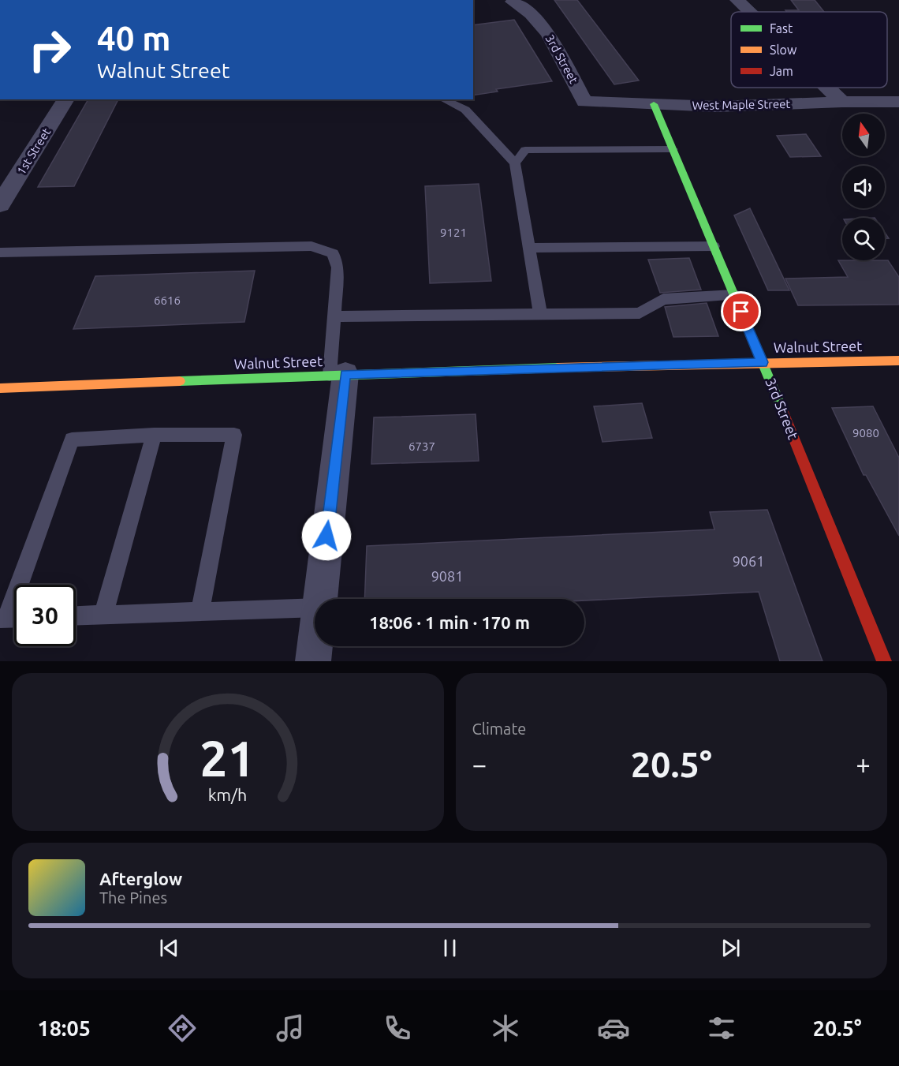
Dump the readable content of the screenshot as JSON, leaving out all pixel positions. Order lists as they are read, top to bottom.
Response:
{
  "streets": {
    "street": [
      "3rd Street",
      "West Maple Street",
      "1st Street",
      "Walnut Street"
    ]
  },
  "crossings": [
    ["3rd Street", "West Maple Street"],
    ["3rd Street", "Walnut Street"]
  ],
  "house_numbers": [
    "9121",
    "6616",
    "9080",
    "6737",
    "9061",
    "9081"
  ],
  "legend": ["Fast", "Slow", "Jam"],
  "north": "top",
  "page": {
    "turn": ["40 m", "Walnut Street"],
    "limit": "30",
    "trip": "18:06 · 1 min · 170 m",
    "tile": "Climate",
    "heat": ["−", "20.5°", "+"],
    "song": ["Afterglow", "The Pines"],
    "tabs": ["18:05", "20.5°"],
    "gauge": ["21", "km/h"]
  }
}
